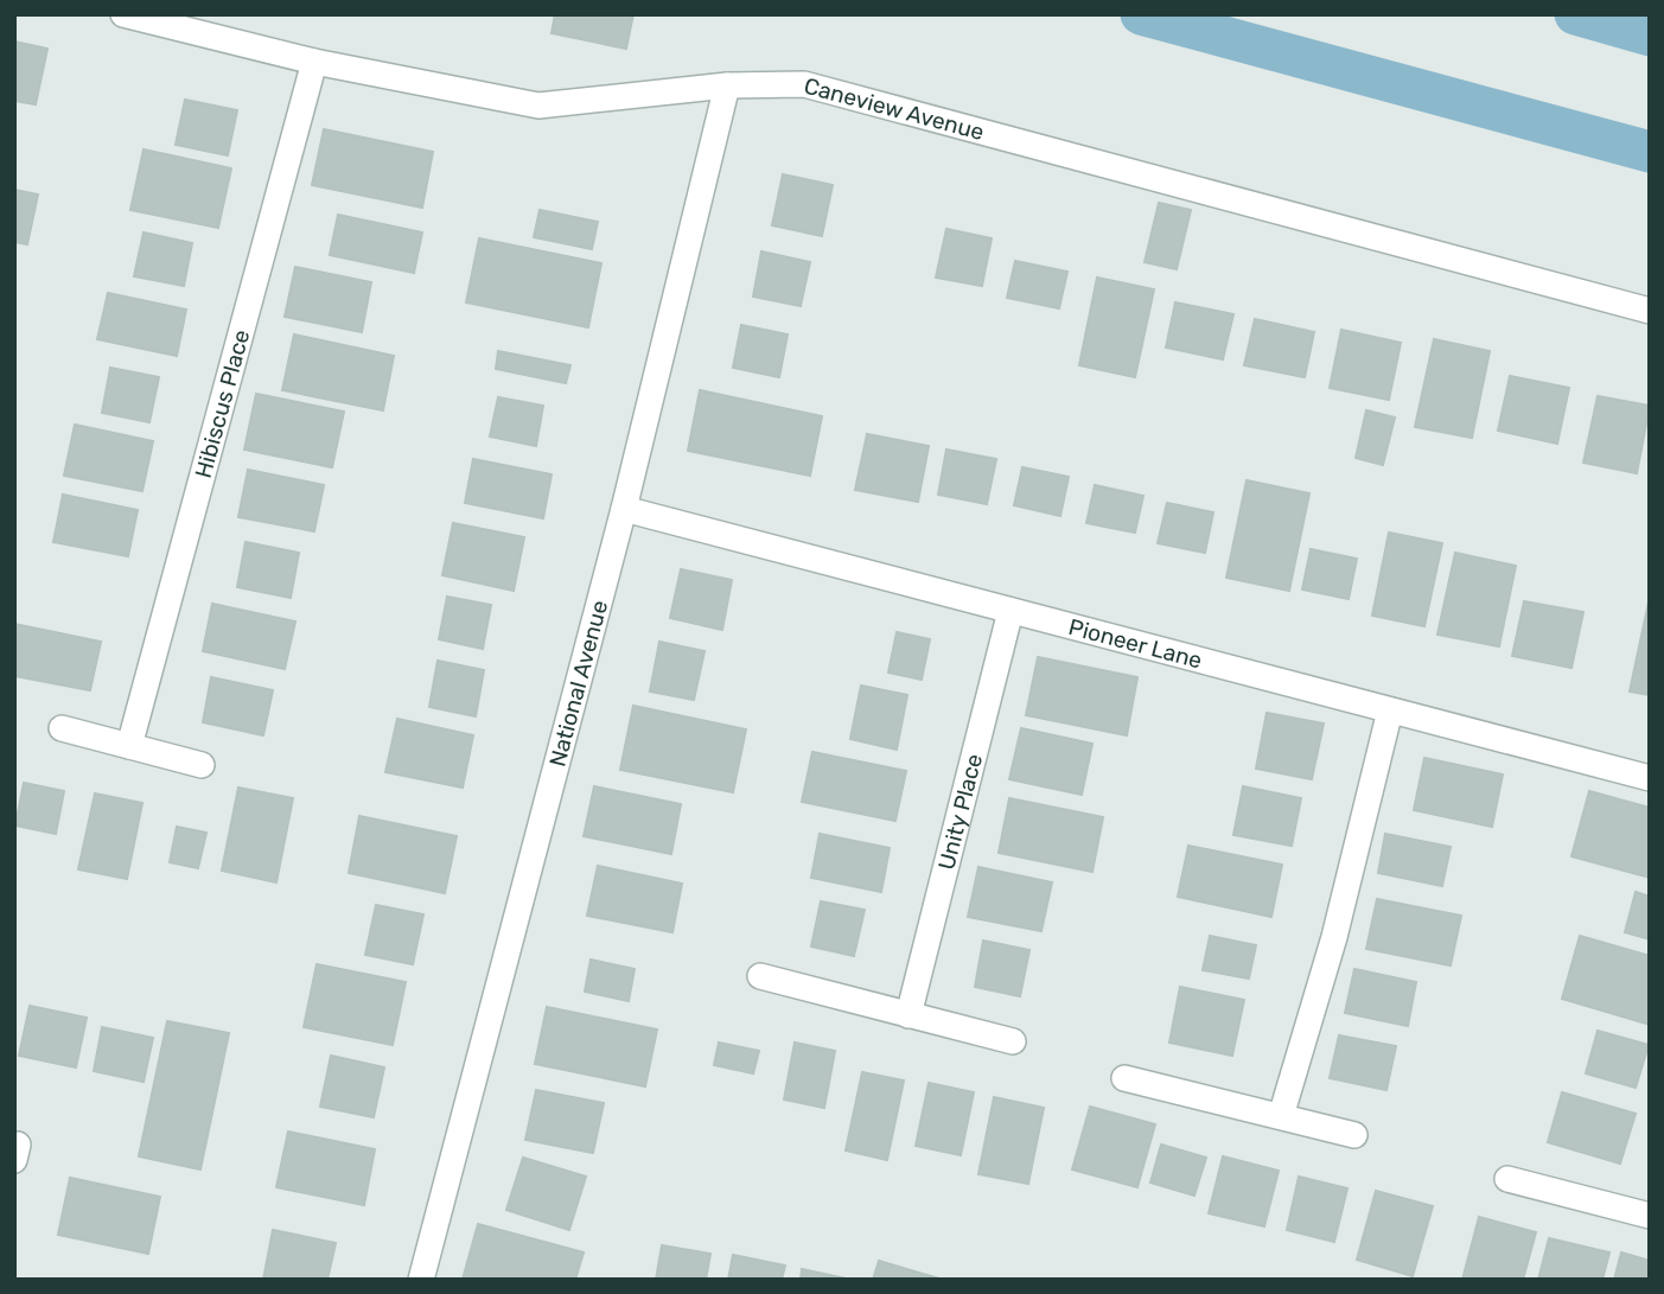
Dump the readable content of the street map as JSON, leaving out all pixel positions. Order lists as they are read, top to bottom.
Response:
{
  "streets": {
    "street": [
      "Caneview Avenue",
      "Hibiscus Place",
      "Pioneer Lane",
      "National Avenue",
      "Unity Place"
    ]
  },
  "crossings": [
    ["Caneview Avenue", "Hibiscus Place"],
    ["Caneview Avenue", "National Avenue"],
    ["Pioneer Lane", "National Avenue"],
    ["Pioneer Lane", "Unity Place"]
  ]
}
